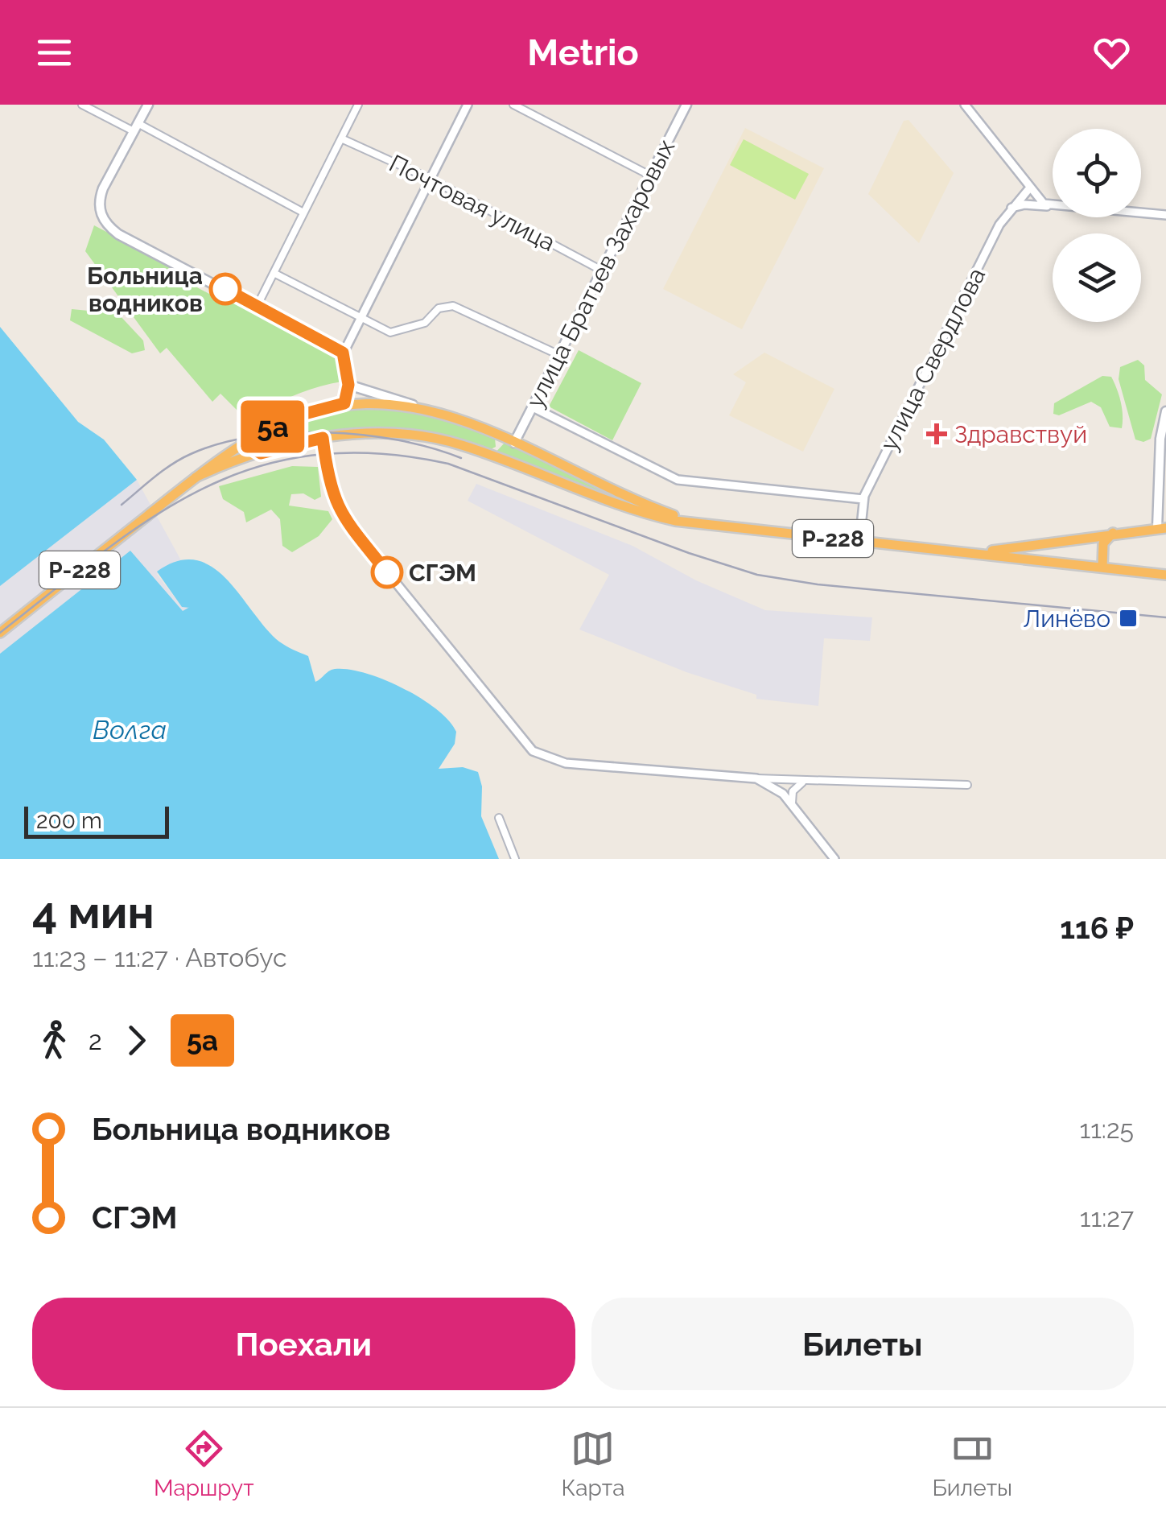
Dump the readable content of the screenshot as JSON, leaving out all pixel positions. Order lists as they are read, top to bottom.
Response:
{
  "streets": {
    "highway": ["Р-228"],
    "main road": ["улица Братьев Захаровых"],
    "street": ["Почтовая улица", "улица Свердлова"]
  },
  "crossings": [
    ["Почтовая улица", "улица Братьев Захаровых"],
    ["улица Братьев Захаровых", "Р-228"],
    ["улица Свердлова", "Р-228"]
  ],
  "water": ["Волга"],
  "places": {
    "other": ["Больница водников", "СГЭМ"],
    "health": ["Здравствуй"],
    "transit": ["Линёво"]
  },
  "lines": ["bus line 5а"],
  "scale_bar": "200 m",
  "page": {
    "header": "Metrio",
    "on_map": "5а",
    "scale": "200 m",
    "heading": ["4 мин", "11:23 – 11:27 · Автобус", "116 ₽"],
    "legs": ["2", "5а"],
    "list": [
      {
        "name": "Больница водников",
        "value": "11:25"
      },
      {
        "name": "СГЭМ",
        "value": "11:27"
      }
    ],
    "buttons": ["Поехали", "Билеты"],
    "tabs": ["Маршрут", "Карта", "Билеты"]
  }
}
